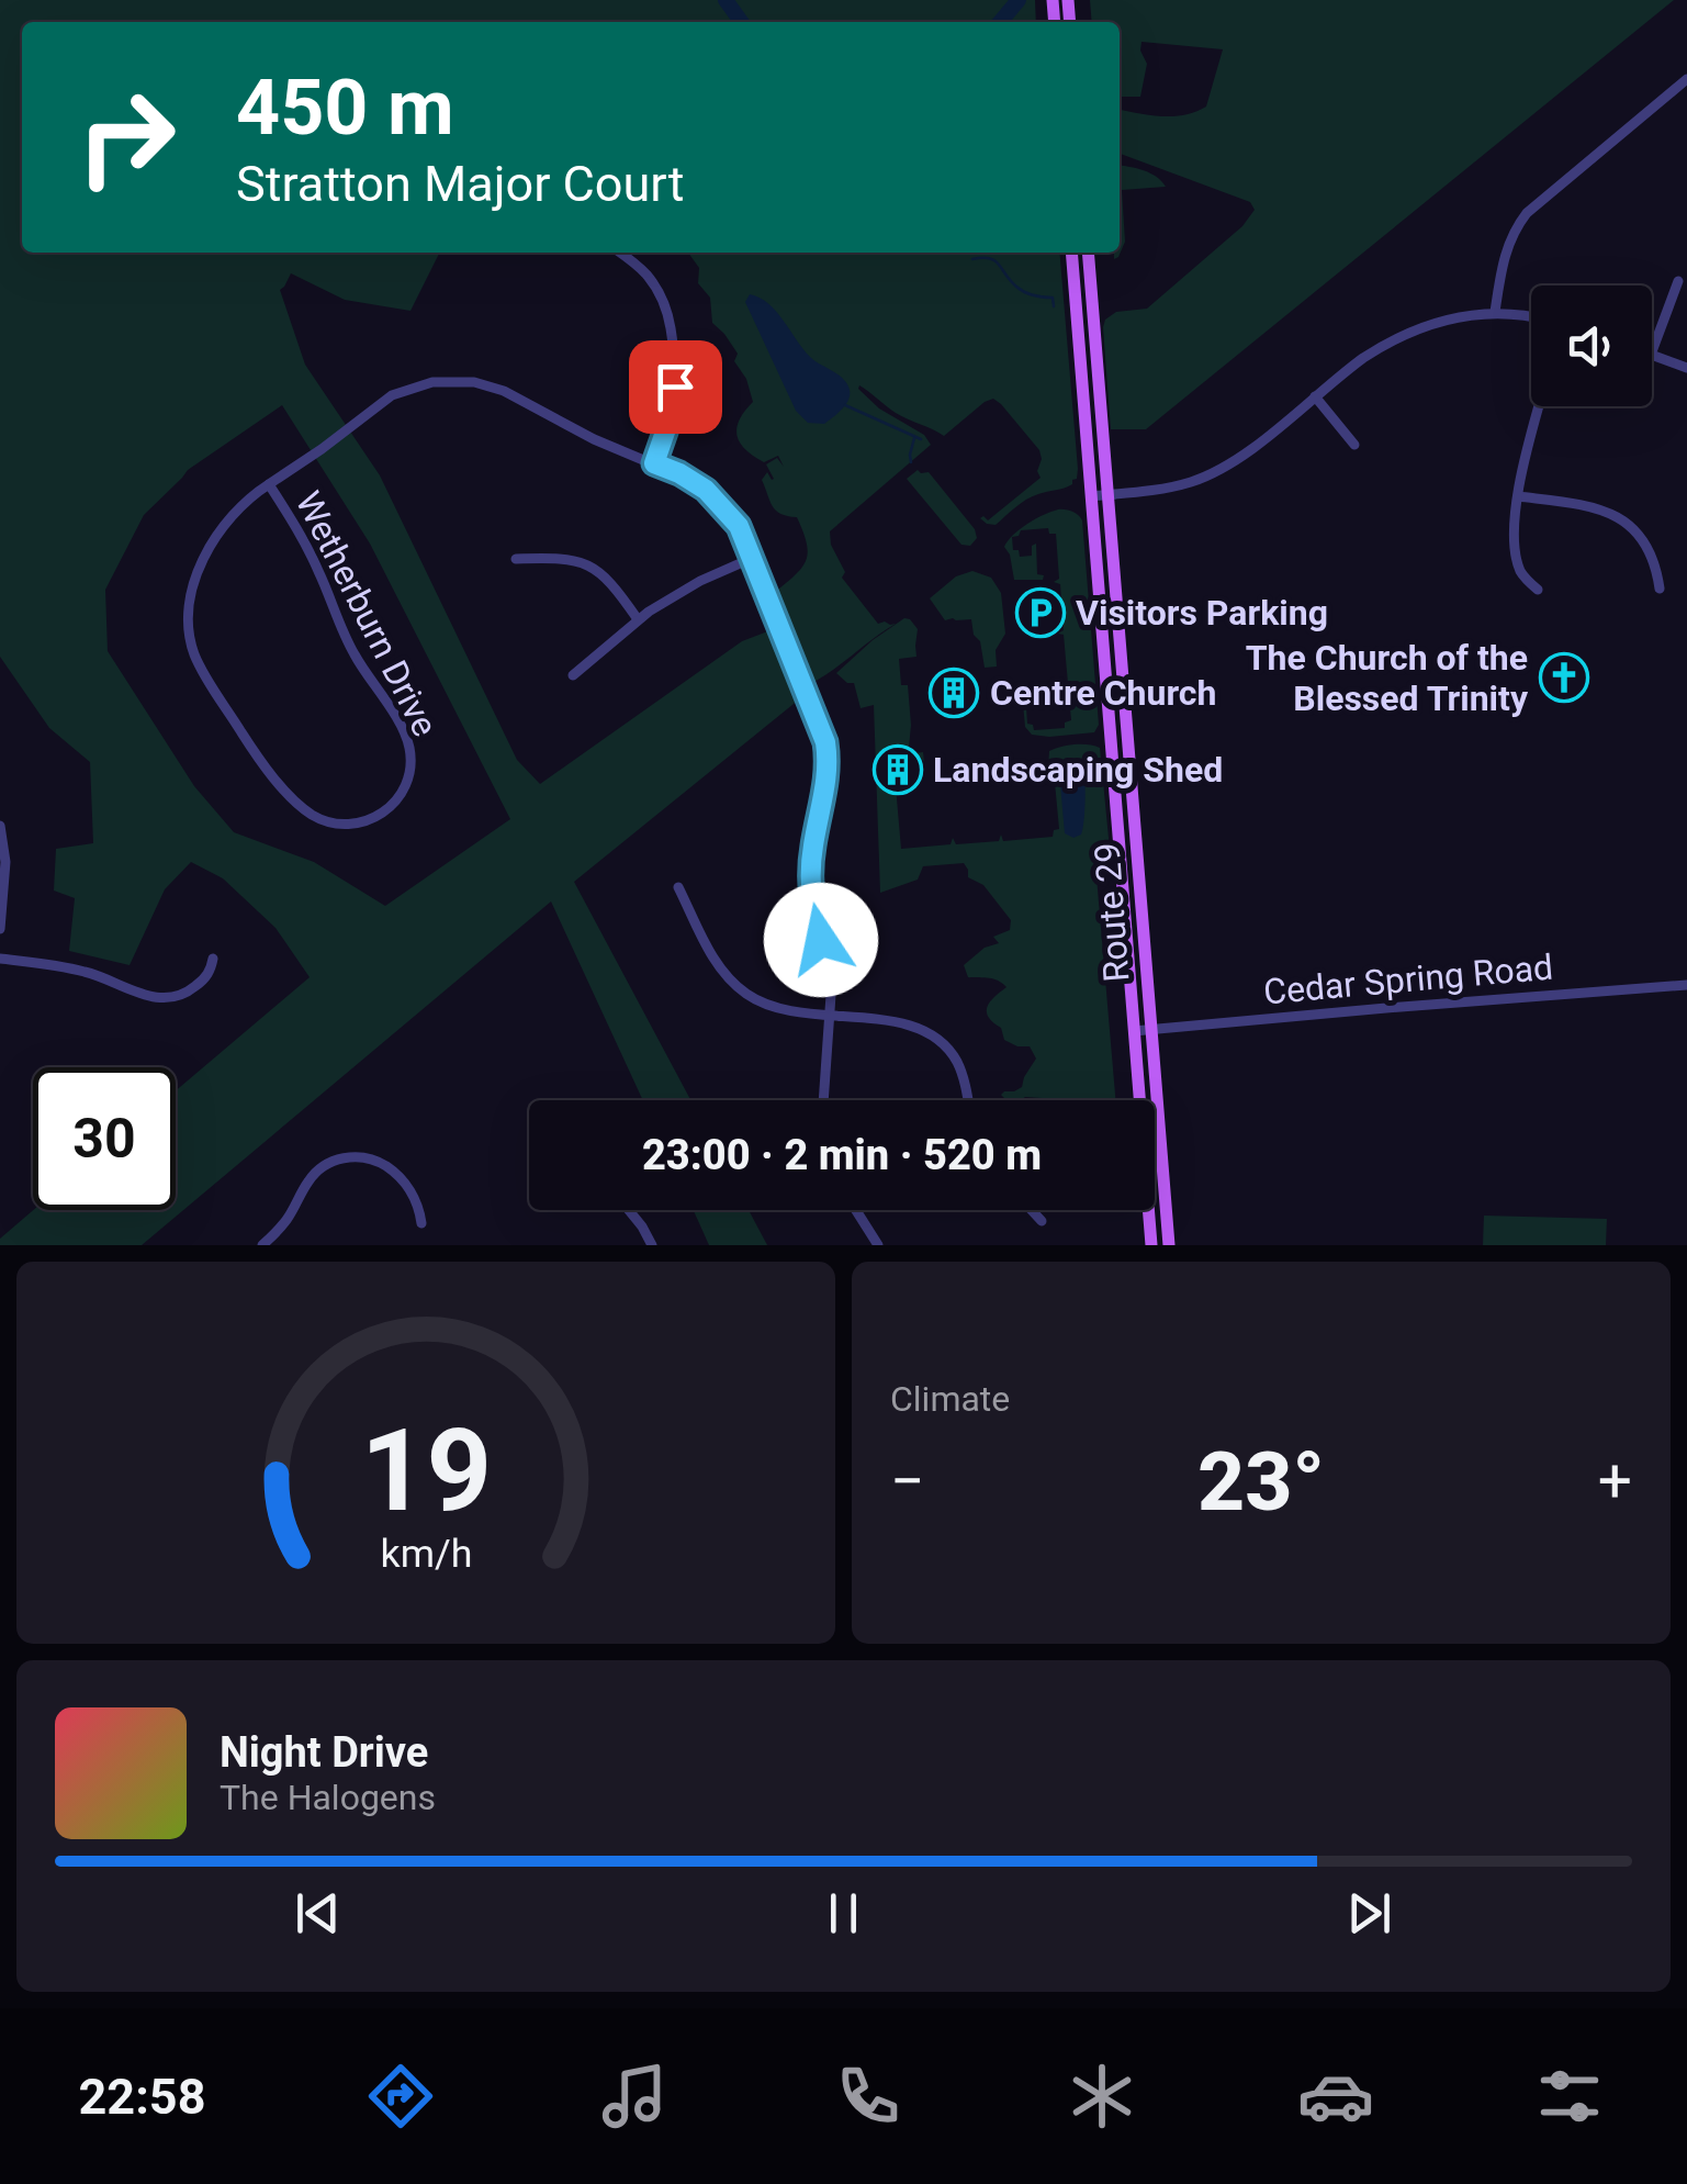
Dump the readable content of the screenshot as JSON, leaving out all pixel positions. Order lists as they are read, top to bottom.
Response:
{
  "streets": {
    "main road": ["Route 29"],
    "street": ["Wetherburn Drive", "Cedar Spring Road"]
  },
  "crossings": [
    ["Route 29", "Cedar Spring Road"]
  ],
  "places": {
    "parking": ["Visitors Parking"],
    "church": ["The Church of the Blessed Trinity"],
    "building": ["Centre Church", "Landscaping Shed"]
  },
  "page": {
    "turn": ["450 m", "Stratton Major Court"],
    "limit": "30",
    "trip": "23:00 · 2 min · 520 m",
    "tile": "Climate",
    "heat": ["−", "23°", "+"],
    "song": ["Night Drive", "The Halogens"],
    "tabs": "22:58",
    "gauge": ["19", "km/h"]
  }
}
